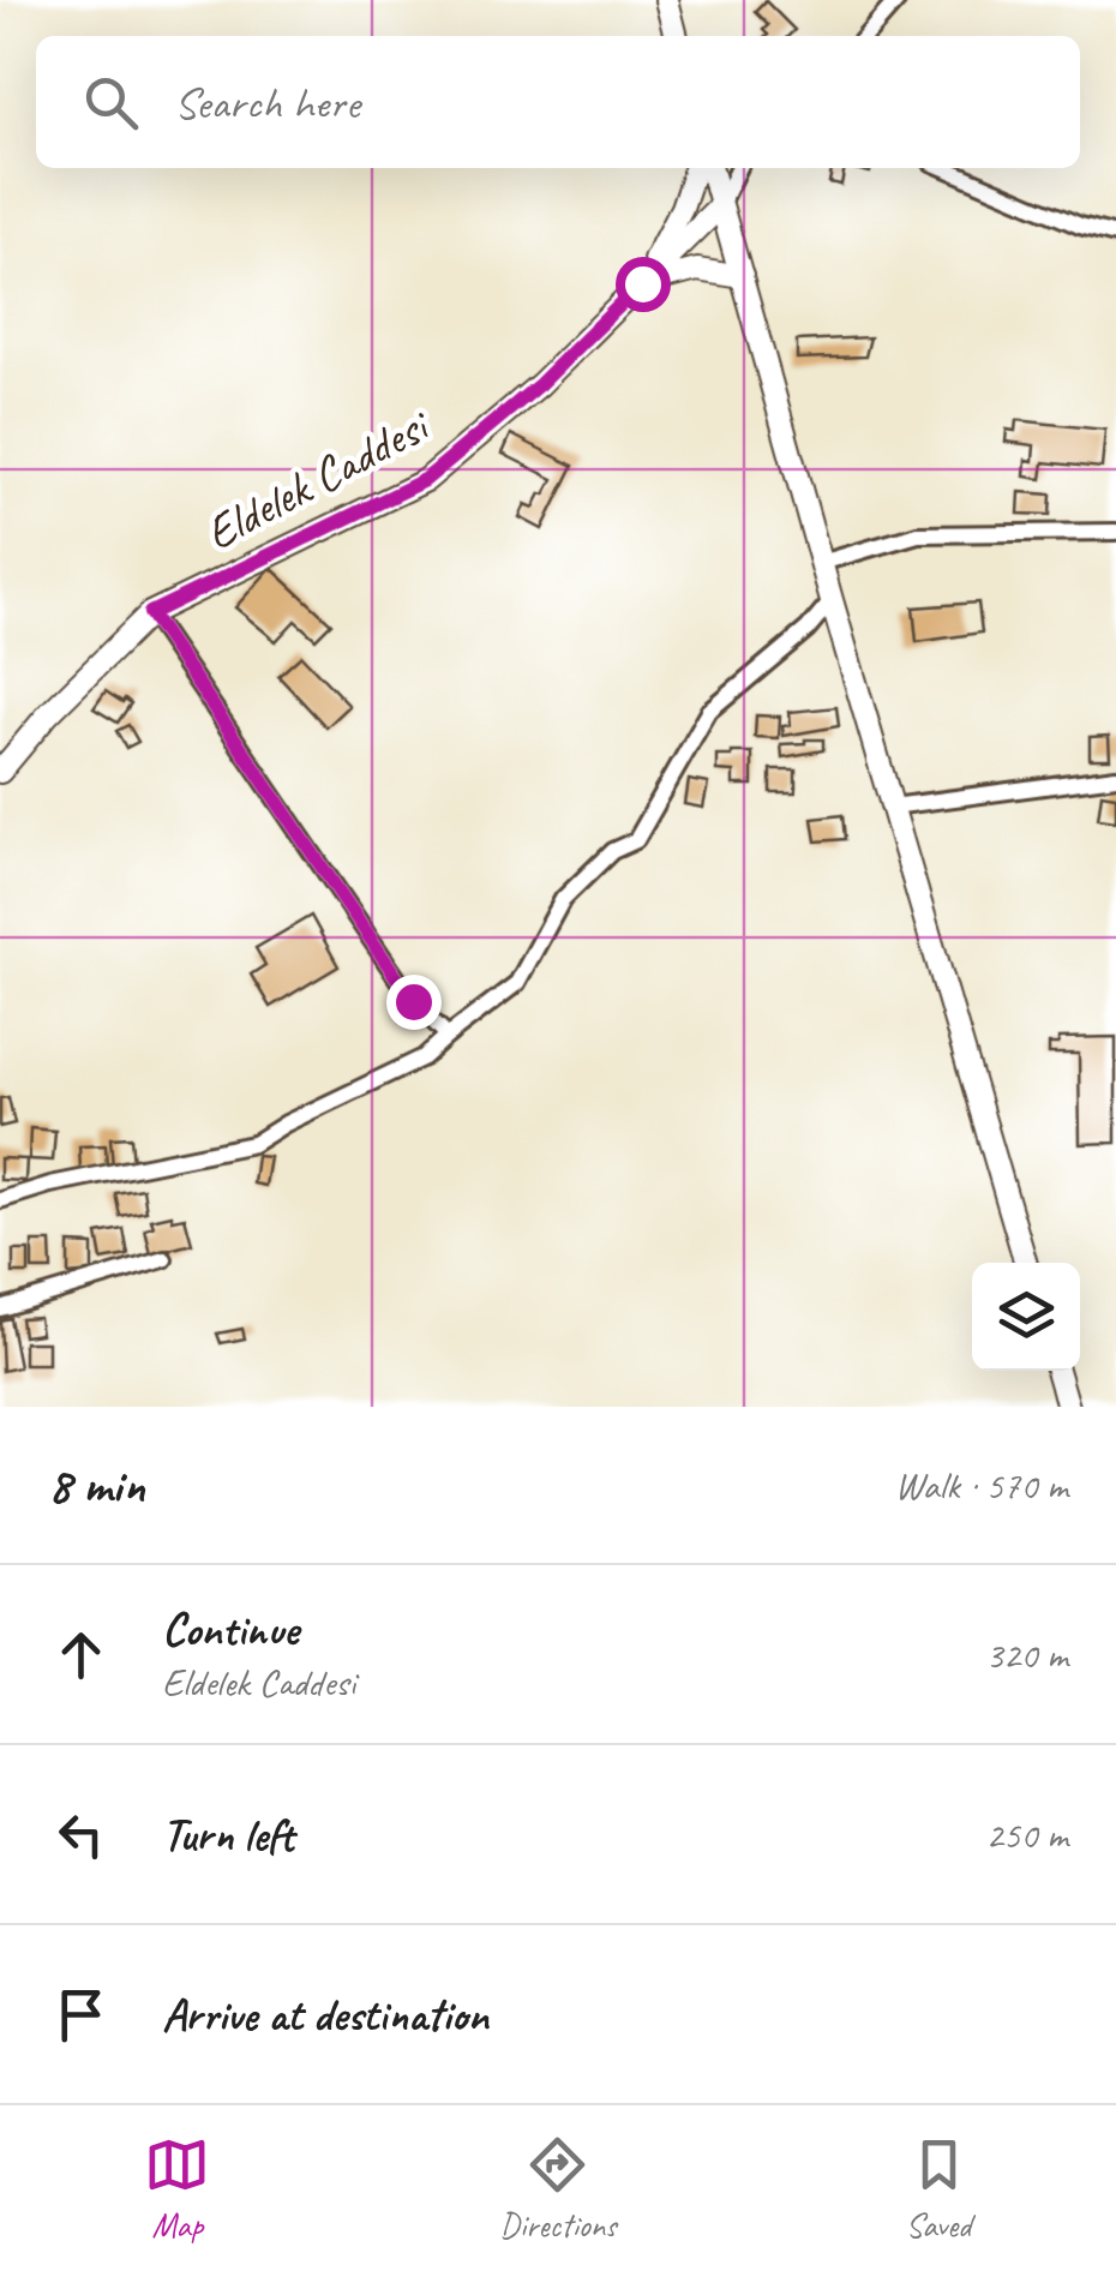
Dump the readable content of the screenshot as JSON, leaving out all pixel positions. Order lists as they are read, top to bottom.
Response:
{
  "streets": {
    "main road": ["Eldelek Caddesi"]
  },
  "page": {
    "search": "Search here",
    "heading": ["8 min", "Walk · 570 m"],
    "list": [
      ["Continue", "Eldelek Caddesi", "320 m"],
      ["Turn left", "250 m"],
      "Arrive at destination"
    ],
    "nav": ["Map", "Directions", "Saved"]
  }
}
